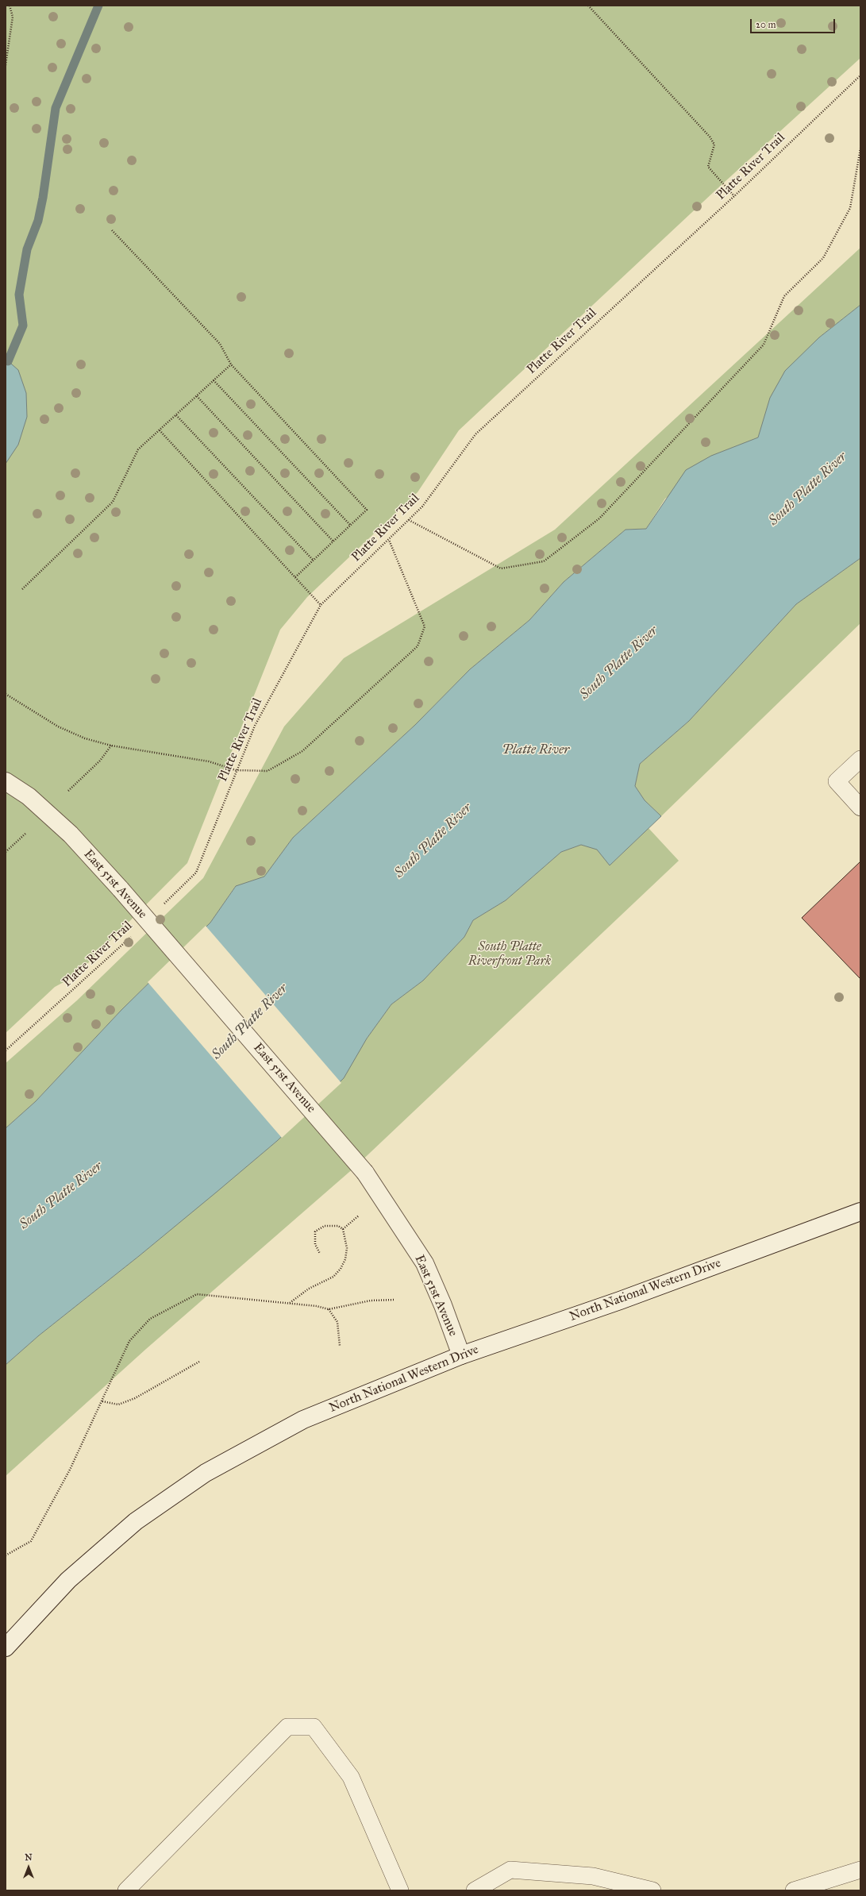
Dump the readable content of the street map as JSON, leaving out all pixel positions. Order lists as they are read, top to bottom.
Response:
{
  "streets": {
    "street": ["East 51st Avenue", "North National Western Drive"],
    "path": ["Platte River Trail"]
  },
  "crossings": [
    ["East 51st Avenue", "North National Western Drive"]
  ],
  "water": ["South Platte River", "Platte River"],
  "parks": ["South Platte Riverfront Park"],
  "scale_bar": "20 m",
  "north": "top"
}
